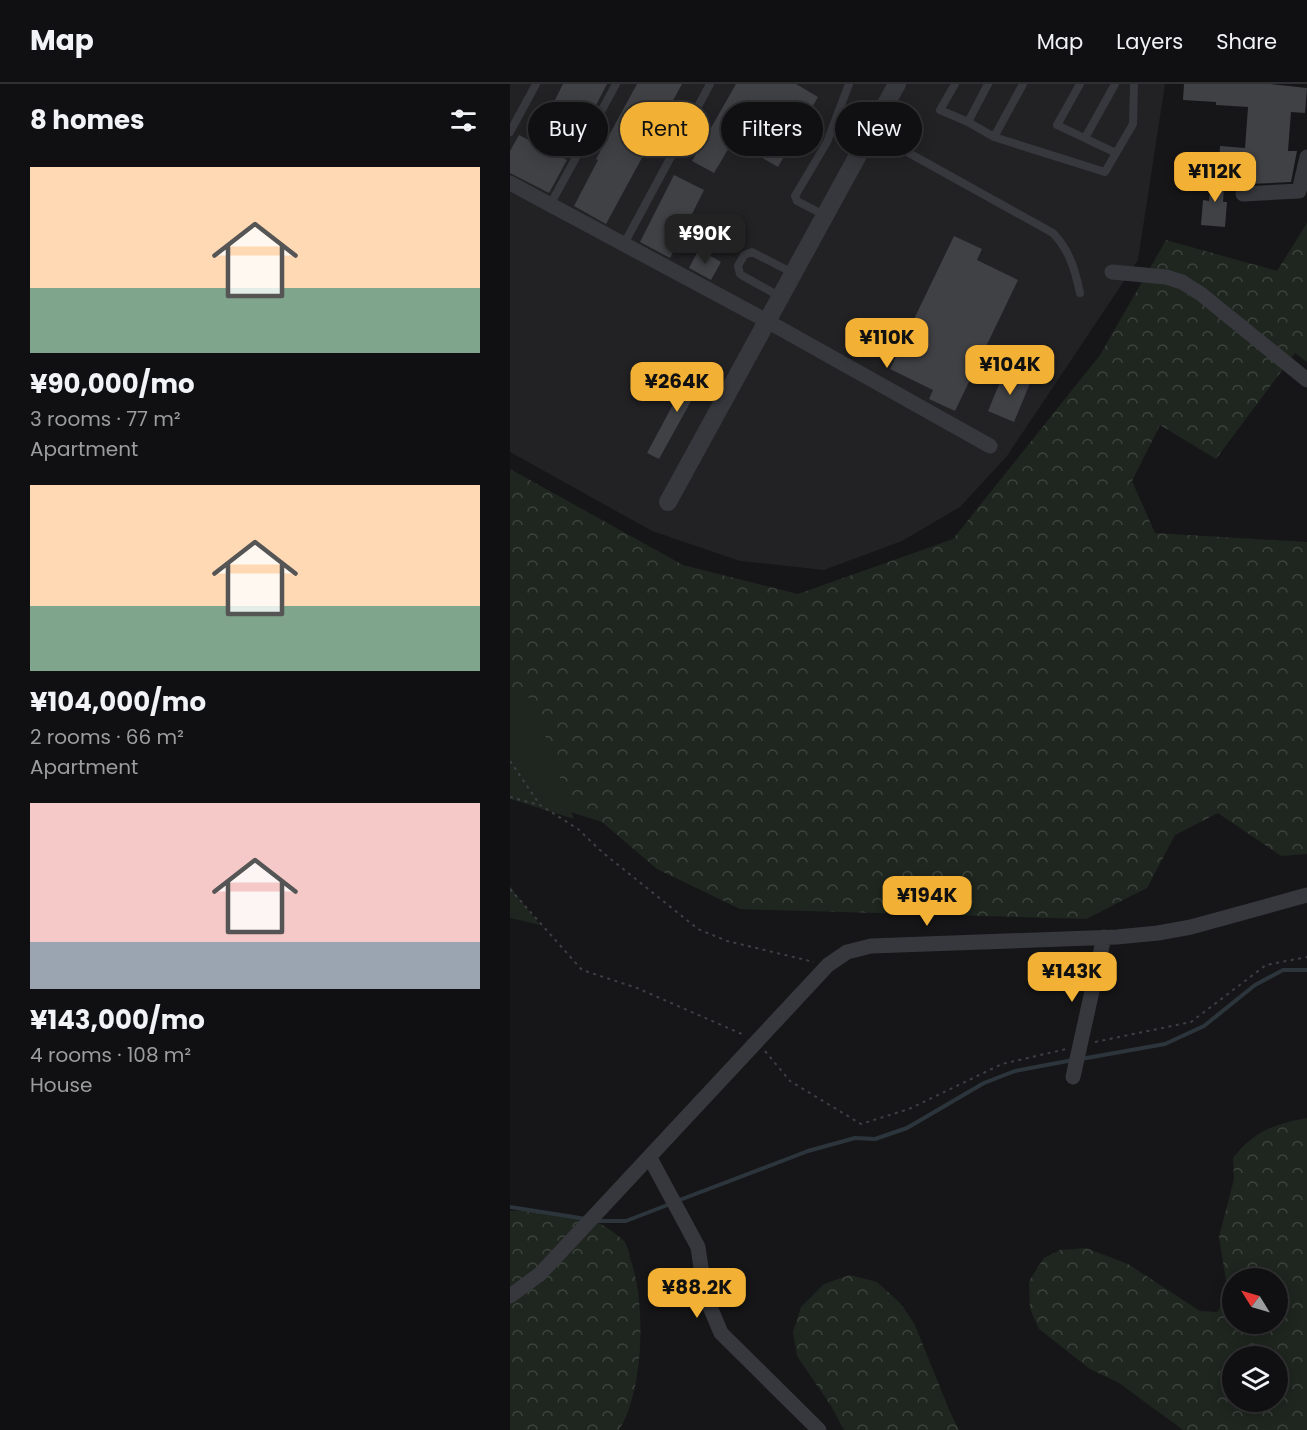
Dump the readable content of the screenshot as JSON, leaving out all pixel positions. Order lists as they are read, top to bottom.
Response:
{
  "north": "top left",
  "page": {
    "header": "Map",
    "nav": ["Map", "Layers", "Share"],
    "heading": "8 homes",
    "chip": [
      "Buy",
      "Rent",
      "Filters",
      "New"
    ],
    "price": [
      "¥112K",
      "¥90K",
      "¥110K",
      "¥104K",
      "¥264K",
      "¥194K",
      "¥143K",
      "¥88.2K"
    ],
    "list": [
      {
        "name": "¥90,000/mo",
        "note": "3 rooms · 77 m² · Apartment"
      },
      {
        "name": "¥104,000/mo",
        "note": "2 rooms · 66 m² · Apartment"
      },
      {
        "name": "¥143,000/mo",
        "note": "4 rooms · 108 m² · House"
      }
    ]
  }
}
